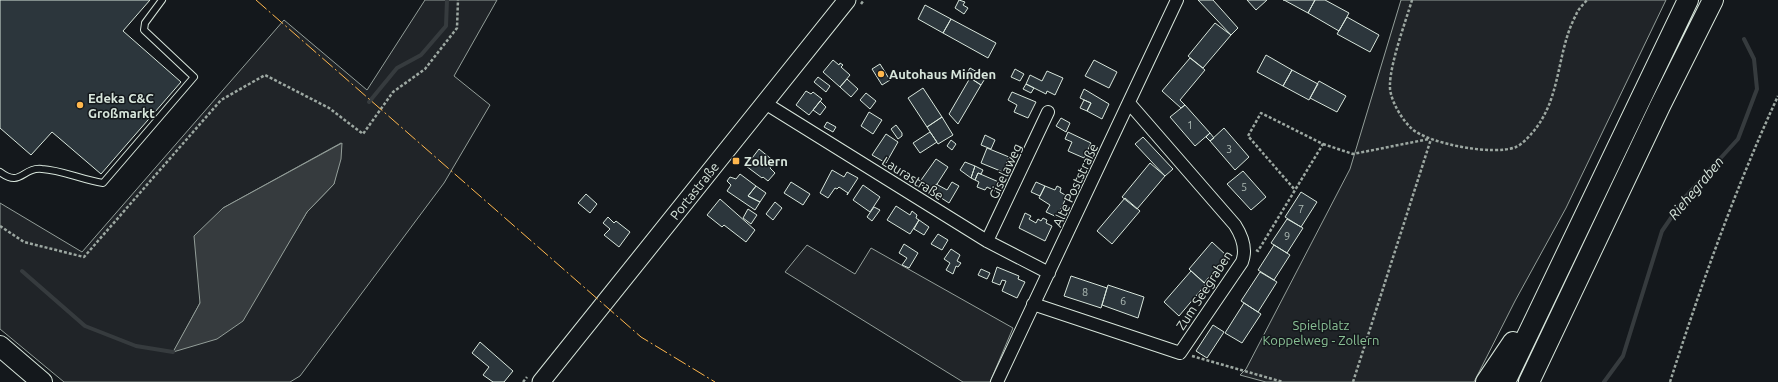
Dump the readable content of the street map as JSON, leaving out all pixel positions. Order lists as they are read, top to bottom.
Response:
{
  "streets": {
    "main road": ["Portastraße"],
    "street": [
      "Giselaweg",
      "Laurastraße",
      "Alte Poststraße",
      "Zum Seegraben"
    ]
  },
  "crossings": [
    ["Giselaweg", "Laurastraße"],
    ["Laurastraße", "Alte Poststraße"],
    ["Laurastraße", "Portastraße"],
    ["Alte Poststraße", "Zum Seegraben"]
  ],
  "water": ["Riehegraben"],
  "parks": ["Spielplatz Koppelweg - Zollern"],
  "places": {
    "other": ["Autohaus Minden", "Edeka C&C Großmarkt"],
    "transit": ["Zollern"]
  },
  "house_numbers": [
    "1",
    "3",
    "5",
    "7",
    "9",
    "8",
    "6"
  ]
}
